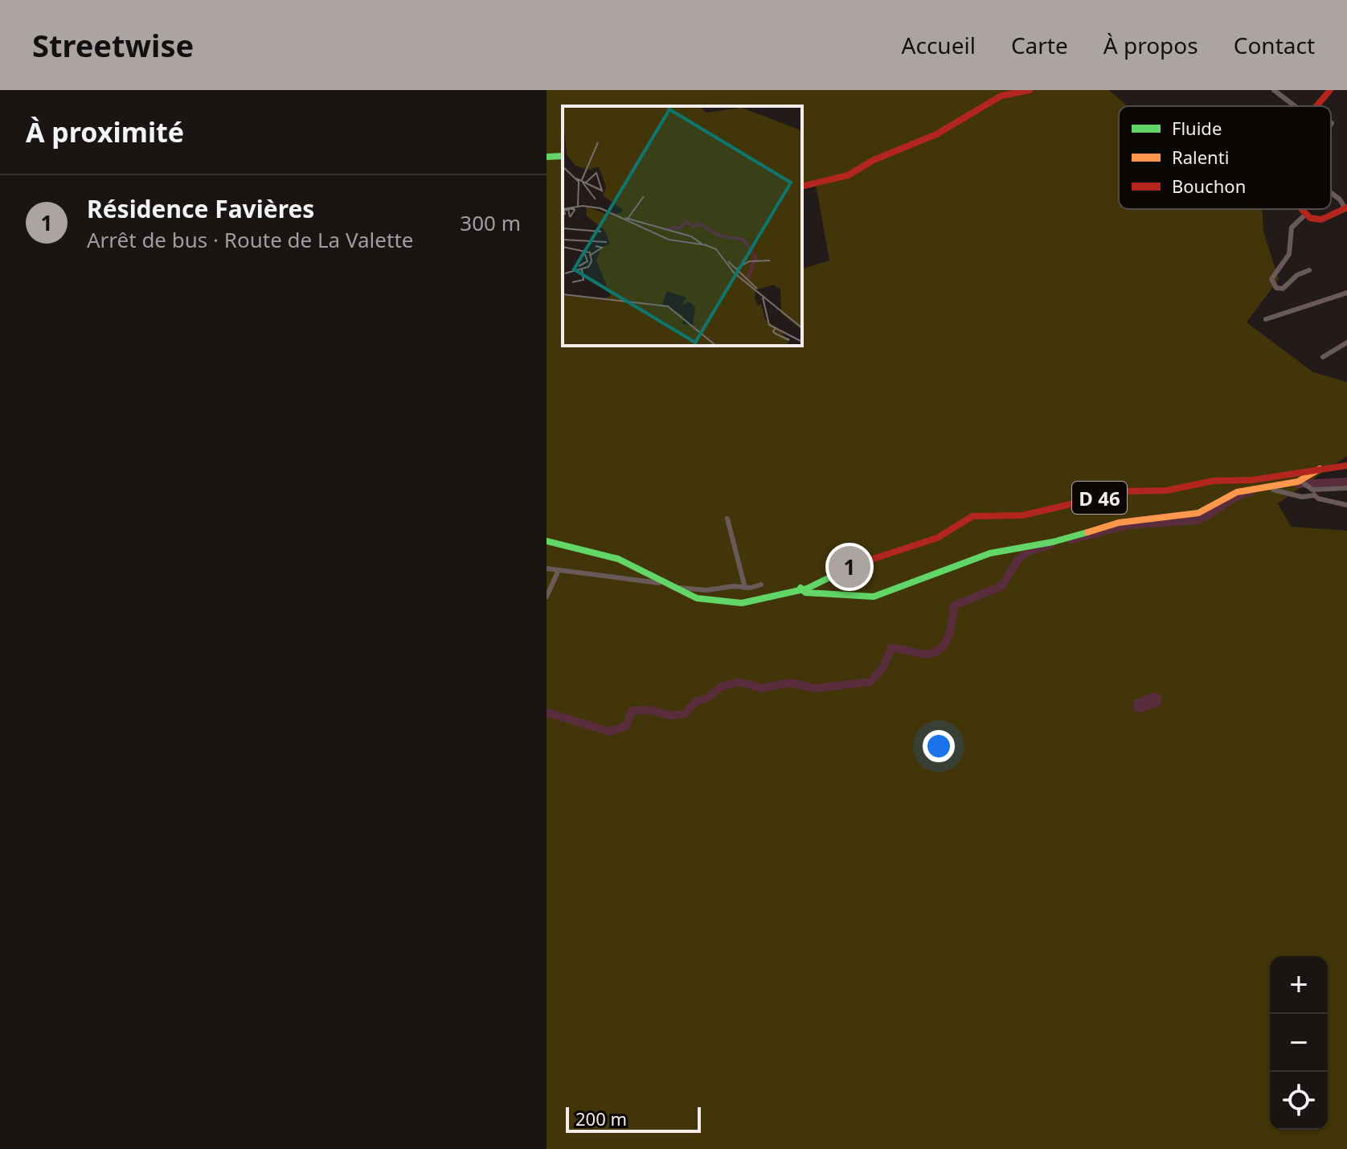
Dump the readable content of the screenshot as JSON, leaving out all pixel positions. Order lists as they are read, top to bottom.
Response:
{
  "streets": {
    "street": ["D 46"]
  },
  "legend": ["Fluide", "Ralenti", "Bouchon"],
  "scale_bar": "200 m",
  "page": {
    "header": "Streetwise",
    "nav": [
      "Accueil",
      "Carte",
      "À propos",
      "Contact"
    ],
    "heading": "À proximité",
    "list": [
      {
        "mark": "1",
        "name": "Résidence Favières",
        "note": "Arrêt de bus · Route de La Valette",
        "value": "300 m"
      }
    ],
    "pins": "1",
    "map_buttons": ["+", "−"],
    "scale": "200 m"
  }
}
